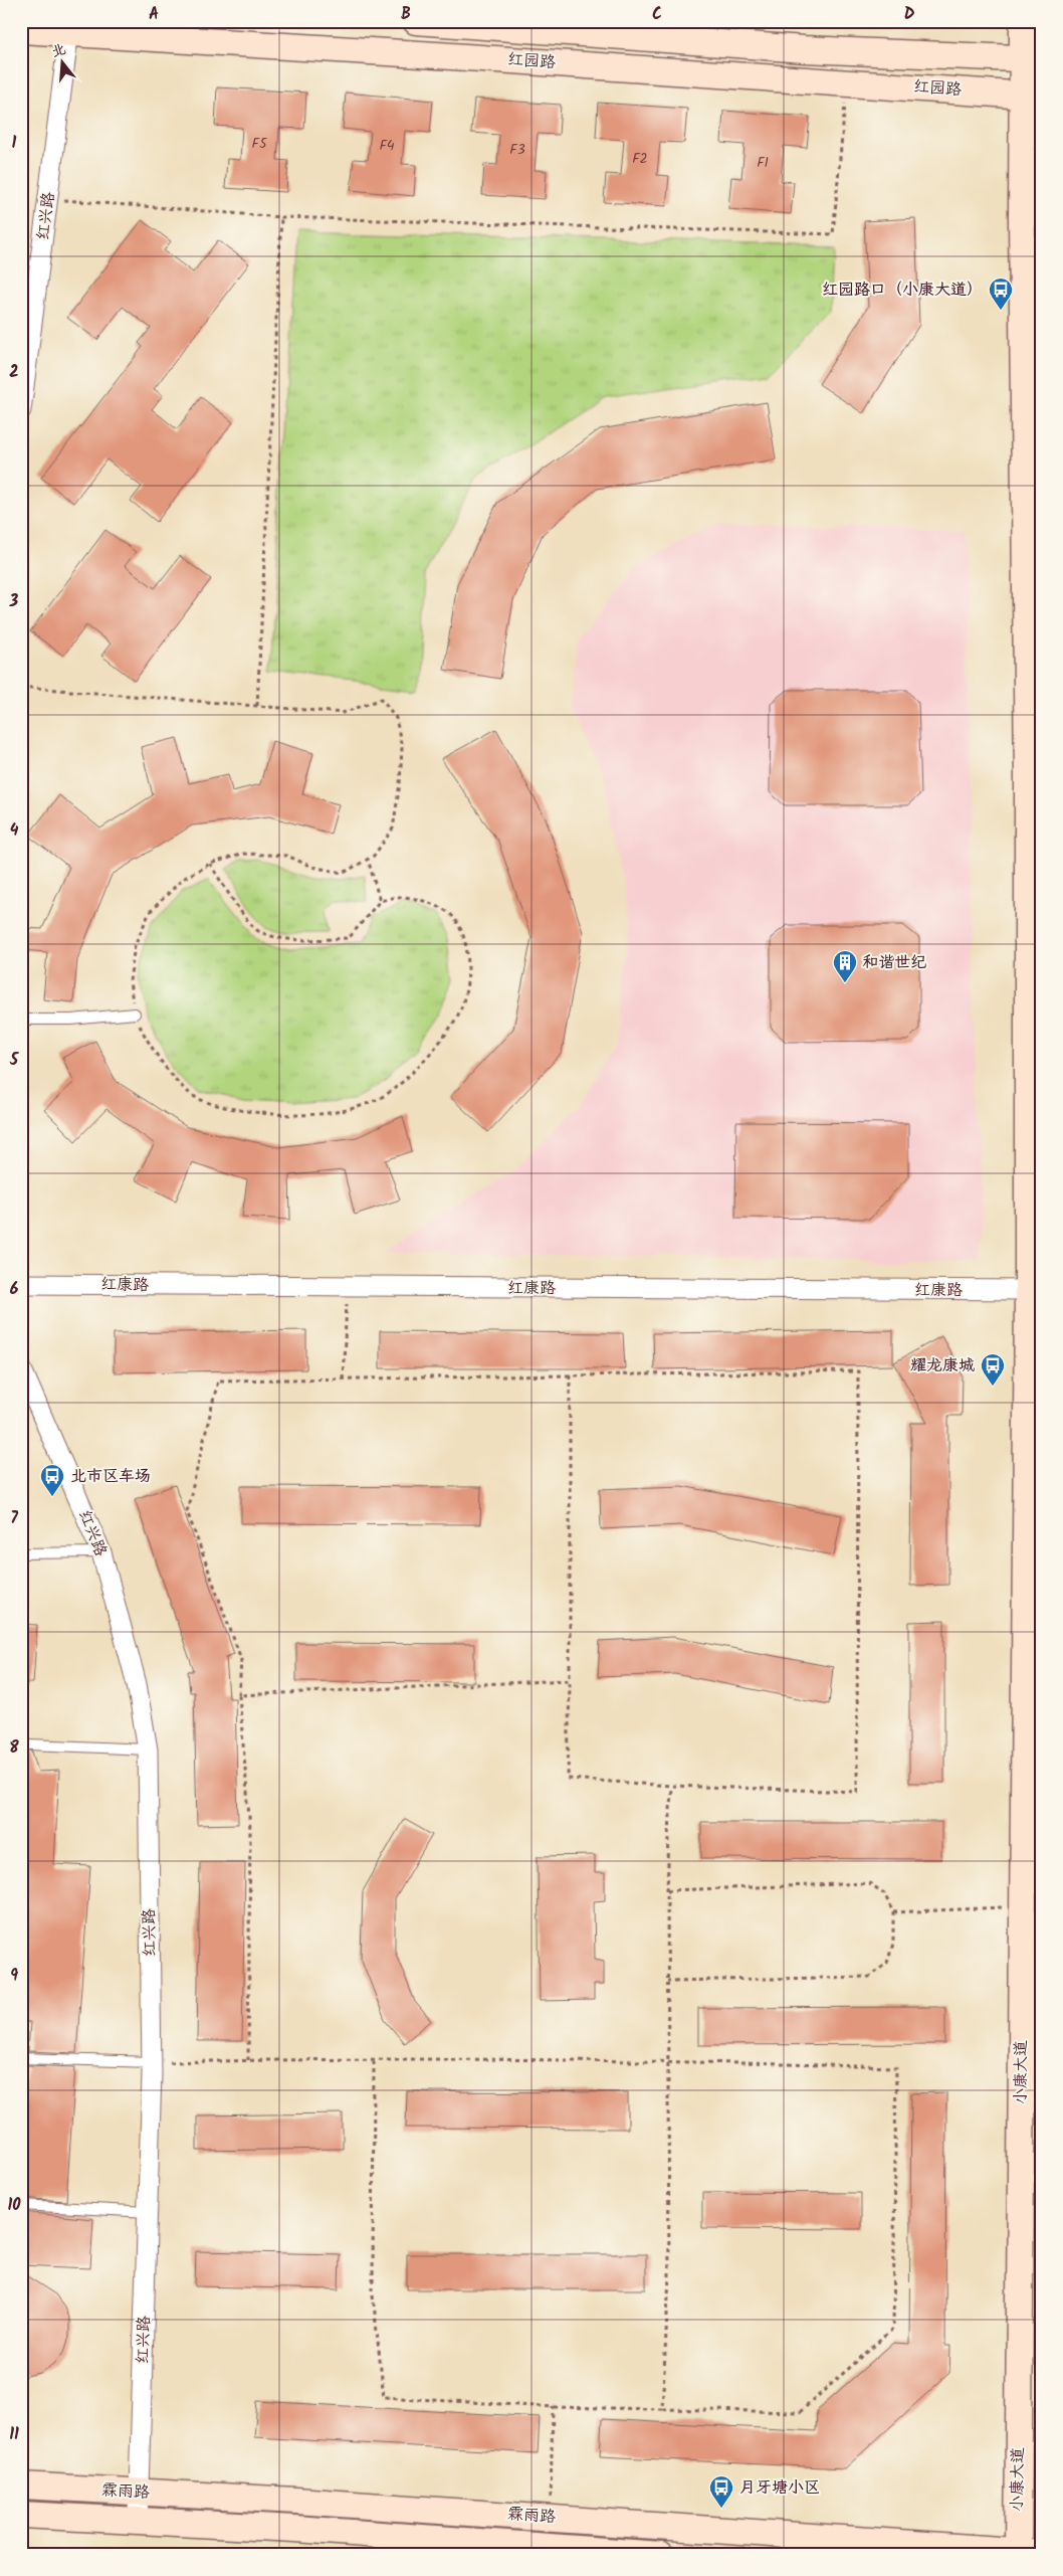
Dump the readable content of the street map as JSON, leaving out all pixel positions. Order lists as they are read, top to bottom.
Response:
{
  "streets": {
    "main road": ["红园路", "小康大道", "霖雨路"],
    "street": ["红兴路", "红康路"]
  },
  "crossings": [
    ["红园路", "红兴路"],
    ["红园路", "小康大道"],
    ["红兴路", "霖雨路"],
    ["红康路", "小康大道"],
    ["小康大道", "霖雨路"]
  ],
  "places": {
    "bus stop": [
      "红园路口（小康大道）",
      "耀龙康城",
      "北市区车场",
      "月牙塘小区"
    ],
    "building": ["和谐世纪"]
  },
  "house_numbers": [
    "F5",
    "F4",
    "F3",
    "F2",
    "F1"
  ],
  "north": "top",
  "grid": {
    "columns": [
      "A",
      "B",
      "C",
      "D"
    ],
    "rows": [
      "1",
      "2",
      "3",
      "4",
      "5",
      "6",
      "7",
      "8",
      "9",
      "10",
      "11"
    ]
  }
}
